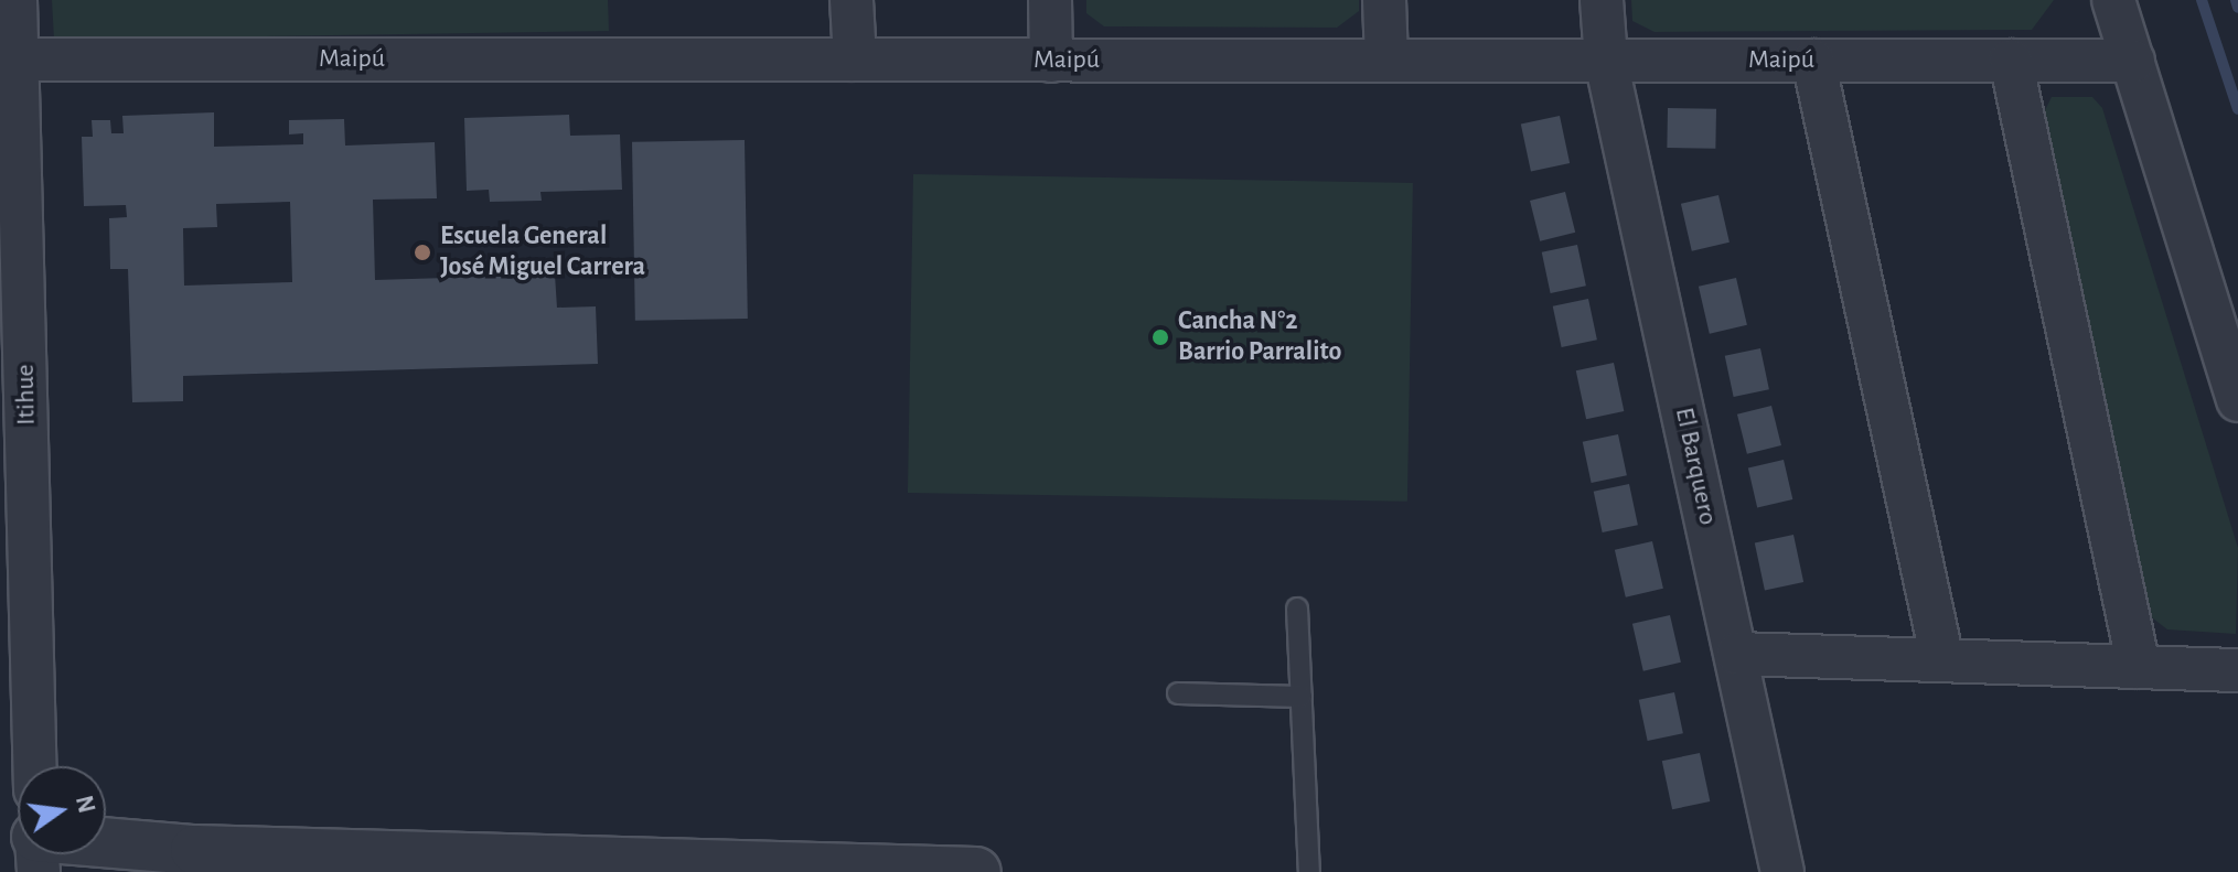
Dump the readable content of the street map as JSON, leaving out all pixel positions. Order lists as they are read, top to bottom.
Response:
{
  "streets": {
    "street": ["Maipú", "Itihue", "El Barquero"]
  },
  "crossings": [
    ["Maipú", "Itihue"],
    ["Maipú", "El Barquero"]
  ],
  "places": ["Escuela General José Miguel Carrera", "Cancha N°2 Barrio Parralito"],
  "north": "right"
}
